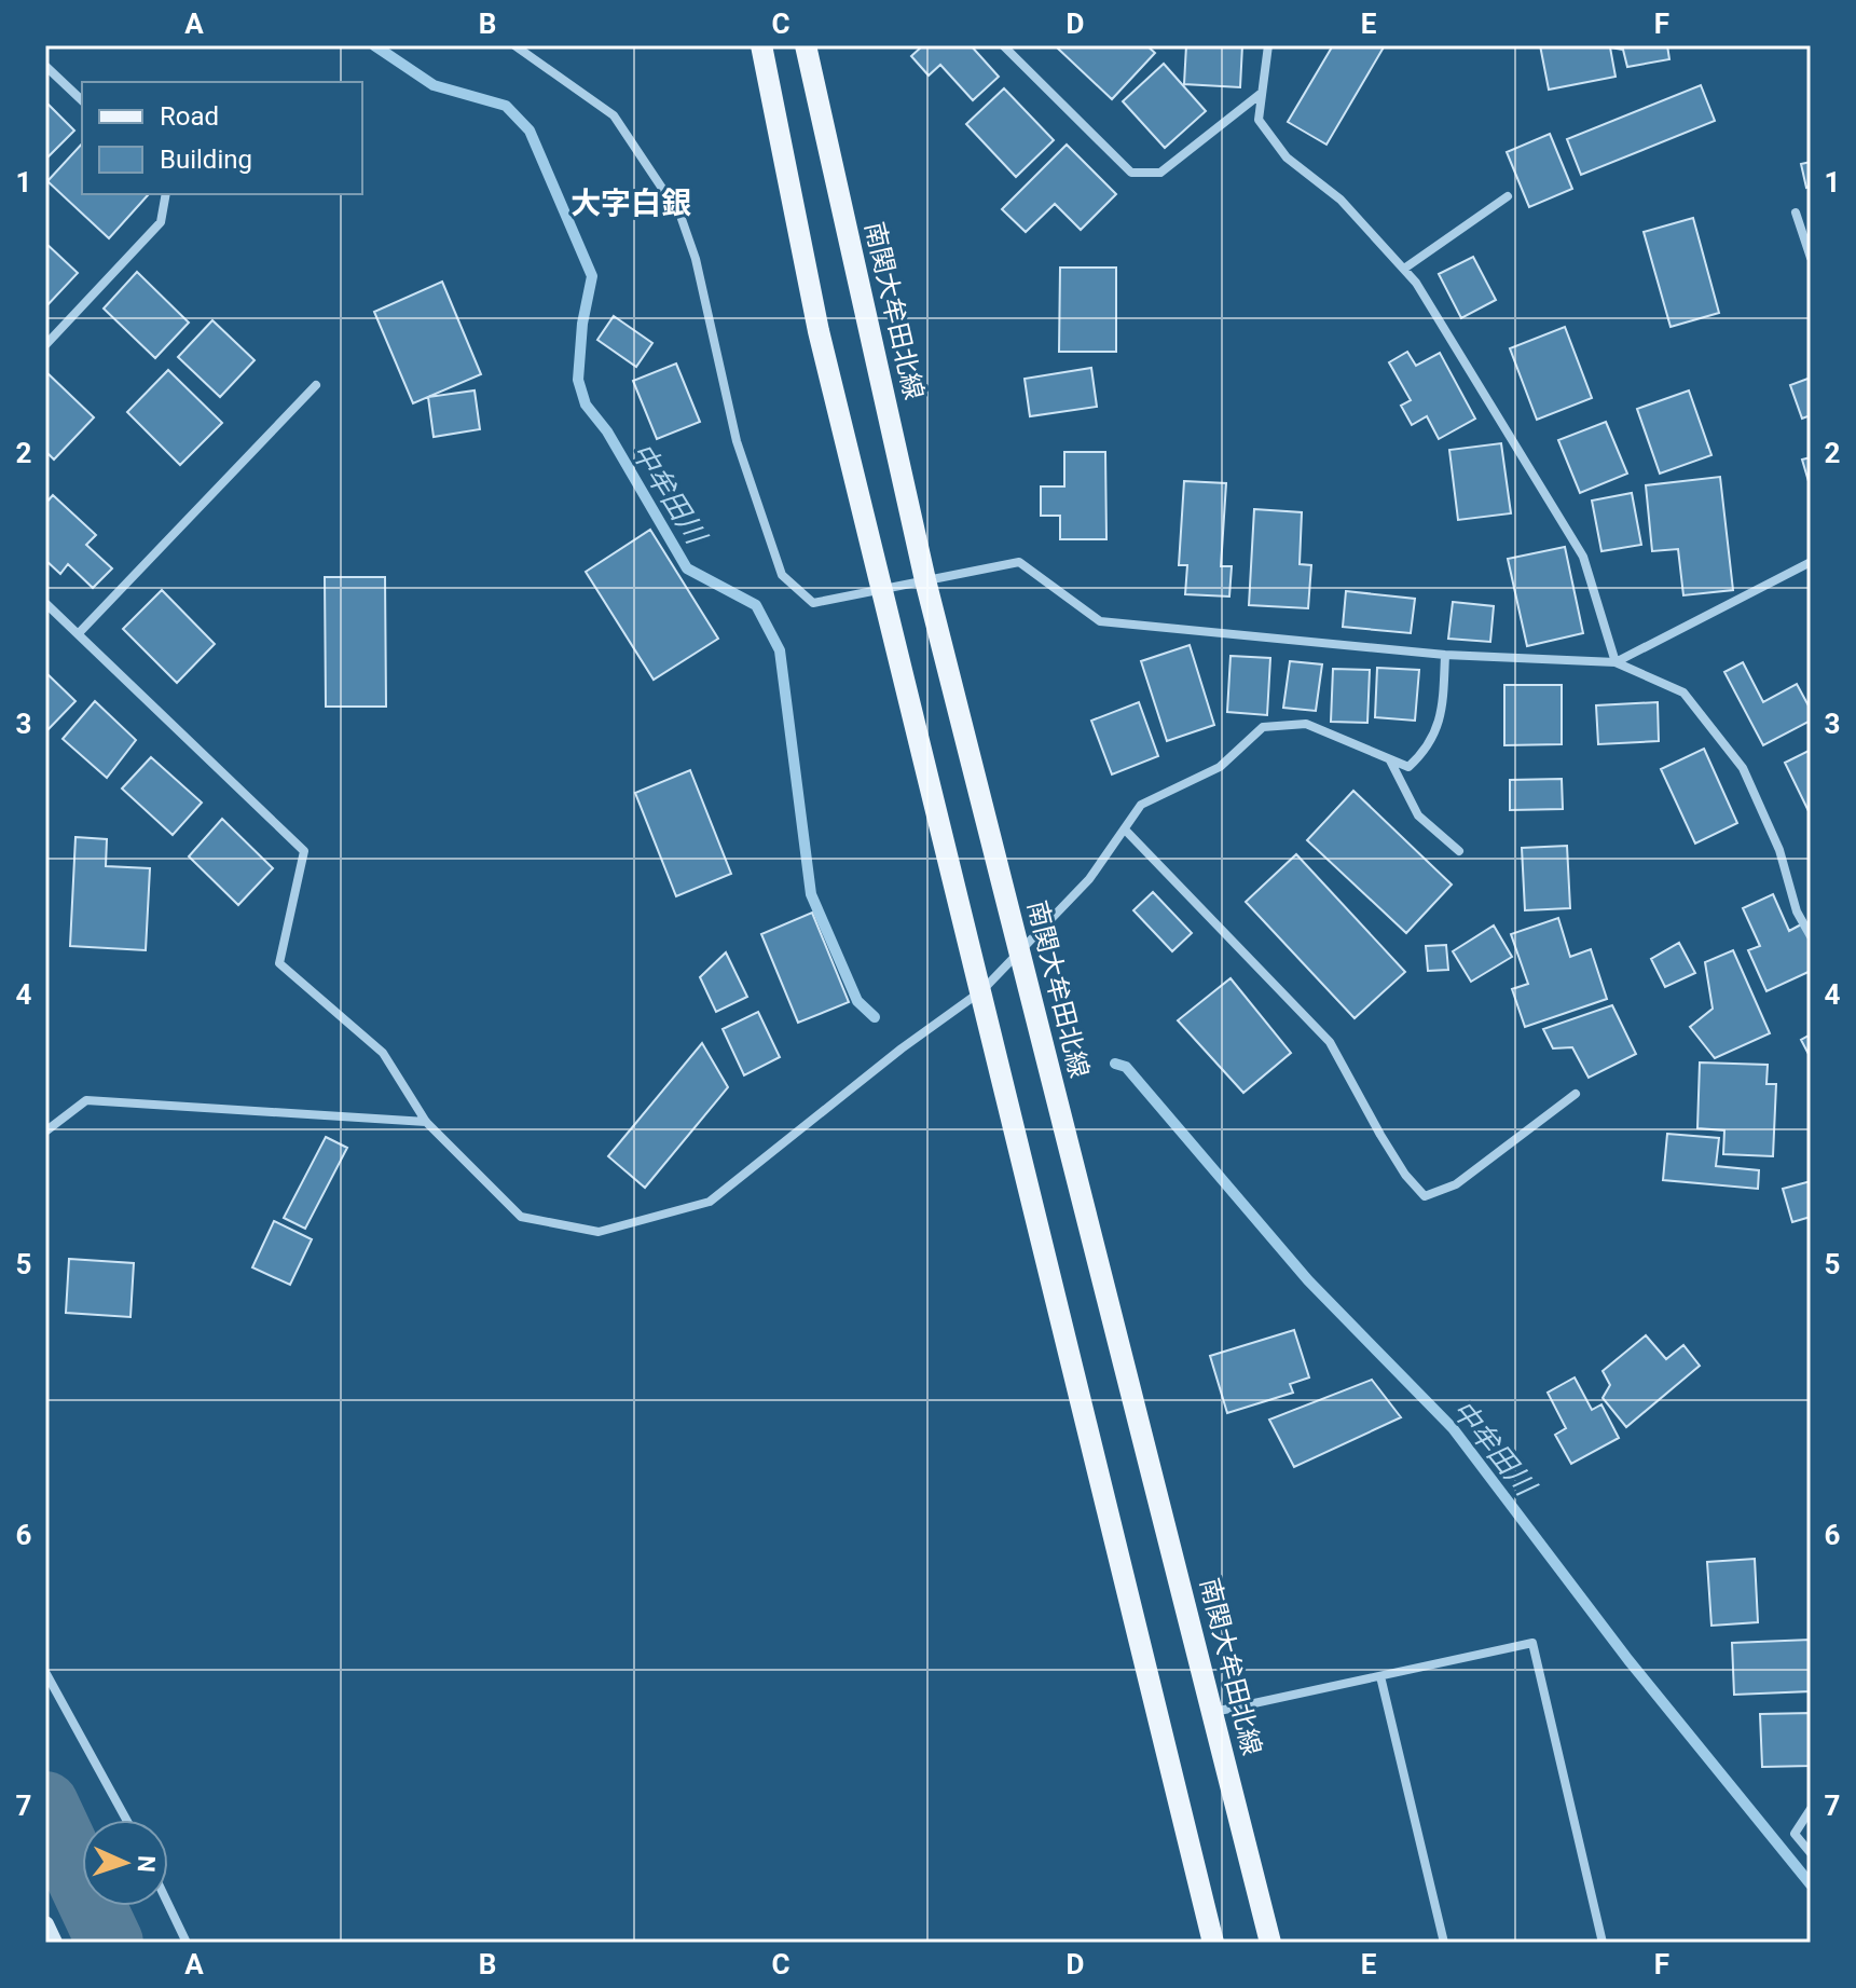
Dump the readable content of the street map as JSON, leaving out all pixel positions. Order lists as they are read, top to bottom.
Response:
{
  "streets": {
    "main road": ["南関大牟田北線"]
  },
  "districts": ["大字白銀"],
  "water": ["中牟田川"],
  "legend": ["Road", "Building"],
  "north": "right",
  "grid": {
    "columns": [
      "A",
      "B",
      "C",
      "D",
      "E",
      "F"
    ],
    "rows": [
      "1",
      "2",
      "3",
      "4",
      "5",
      "6",
      "7"
    ]
  }
}
